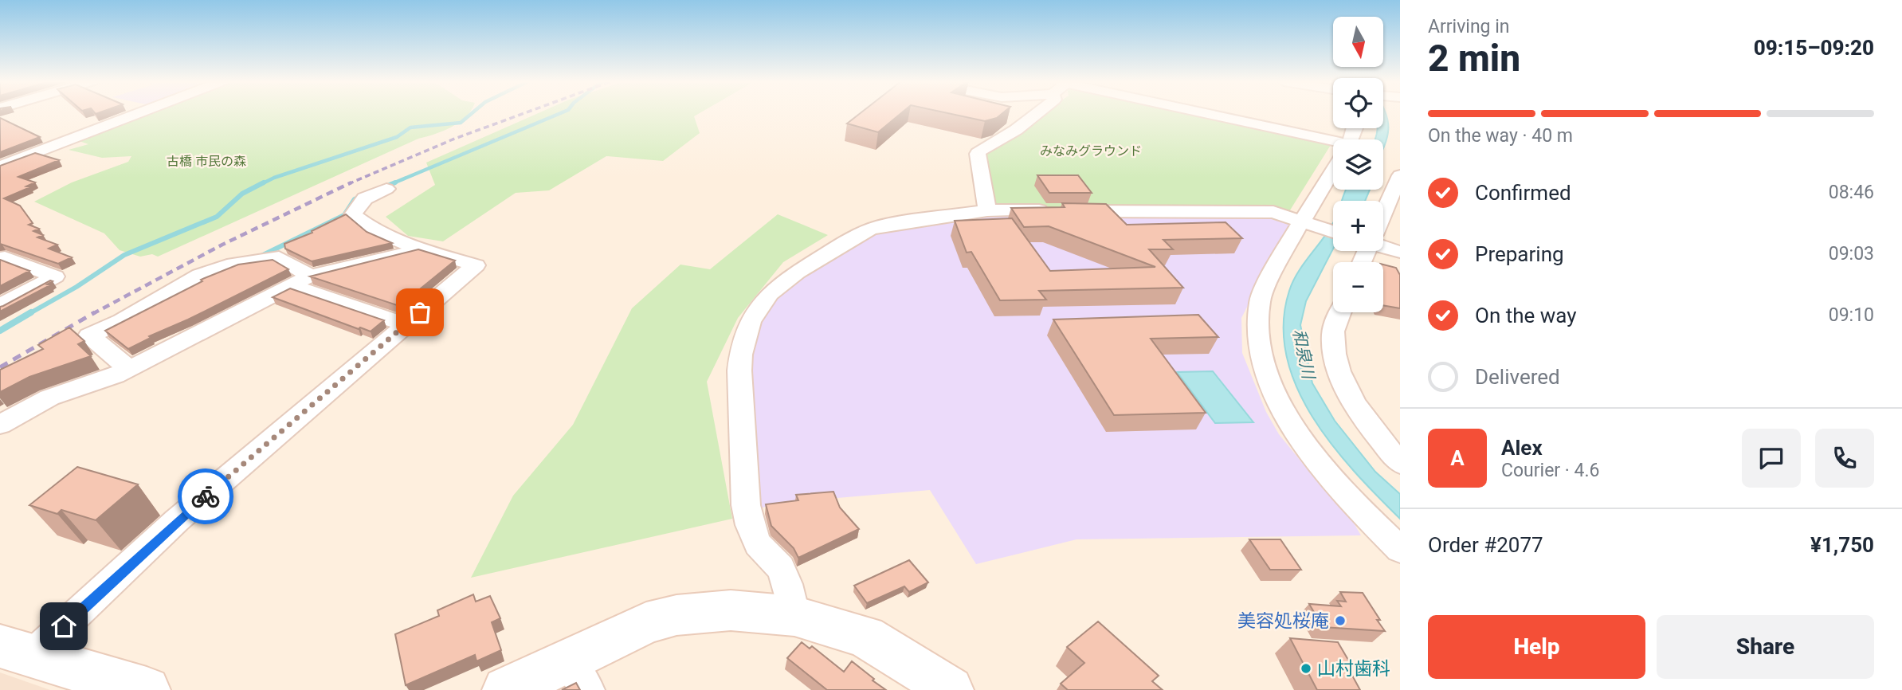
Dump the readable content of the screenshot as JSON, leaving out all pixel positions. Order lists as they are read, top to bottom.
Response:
{
  "water": ["和泉川"],
  "parks": ["みなみグラウンド", "古橋 市民の森"],
  "places": ["美容処桜庵", "山村歯科"],
  "north": "bottom",
  "page": {
    "heading": ["2 min", "Arriving in", "09:15–09:20"],
    "panel": [
      "Alex",
      "Courier · 4.6",
      "Order #2077",
      "¥1,750"
    ],
    "map_buttons": ["+", "−"],
    "bar": "On the way · 40 m",
    "list": [
      ["Confirmed", "08:46"],
      ["Preparing", "09:03"],
      ["On the way", "09:10"],
      "Delivered"
    ],
    "round": "A",
    "buttons": ["Help", "Share"]
  }
}
